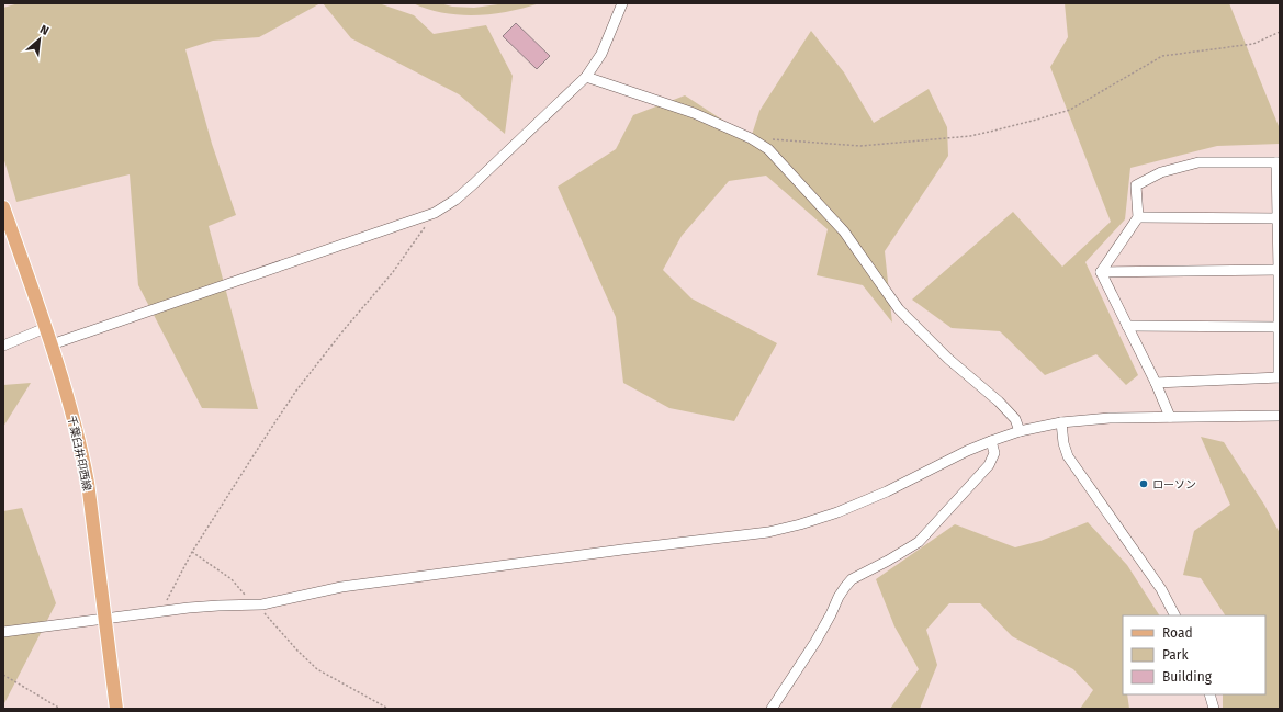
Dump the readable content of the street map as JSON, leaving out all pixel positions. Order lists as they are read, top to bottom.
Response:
{
  "streets": {
    "main road": ["千葉臼井印西線"]
  },
  "places": ["ローソン"],
  "legend": ["Road", "Park", "Building"],
  "north": "top right"
}
